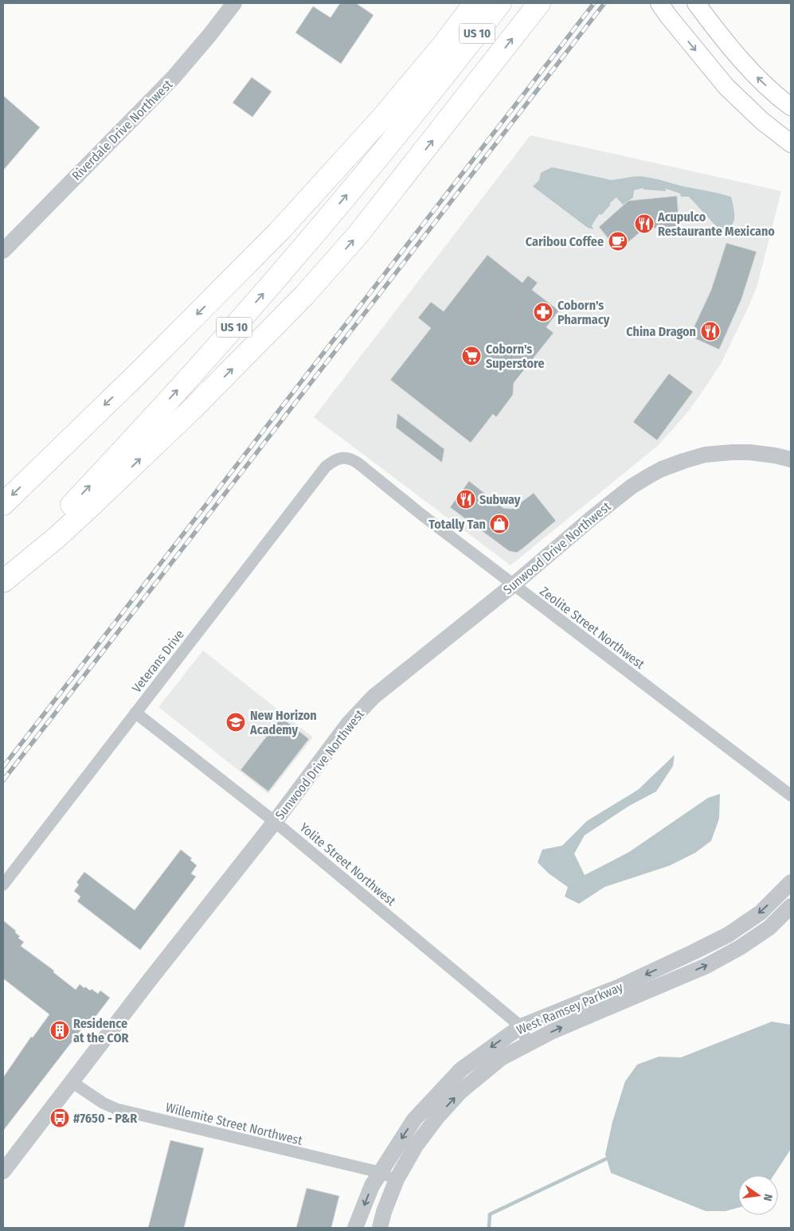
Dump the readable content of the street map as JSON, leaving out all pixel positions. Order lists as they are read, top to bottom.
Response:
{
  "streets": {
    "highway": ["US 10"],
    "street": [
      "Riverdale Drive Northwest",
      "Sunwood Drive Northwest",
      "Zeolite Street Northwest",
      "Veterans Drive",
      "Yolite Street Northwest",
      "West Ramsey Parkway",
      "Willemite Street Northwest"
    ]
  },
  "crossings": [
    ["Sunwood Drive Northwest", "Zeolite Street Northwest"],
    ["Sunwood Drive Northwest", "Yolite Street Northwest"],
    ["Sunwood Drive Northwest", "Willemite Street Northwest"],
    ["Zeolite Street Northwest", "Veterans Drive"],
    ["Veterans Drive", "Yolite Street Northwest"],
    ["Yolite Street Northwest", "West Ramsey Parkway"],
    ["West Ramsey Parkway", "Willemite Street Northwest"]
  ],
  "places": {
    "restaurant": ["Acupulco Restaurante Mexicano", "China Dragon", "Subway"],
    "cafe": ["Caribou Coffee"],
    "pharmacy": ["Coborn's Pharmacy"],
    "supermarket": ["Coborn's Superstore"],
    "shop": ["Totally Tan"],
    "school or university": ["New Horizon Academy"],
    "building": ["Residence at the COR"],
    "bus stop": ["#7650 - P&R"]
  },
  "north": "right"
}
